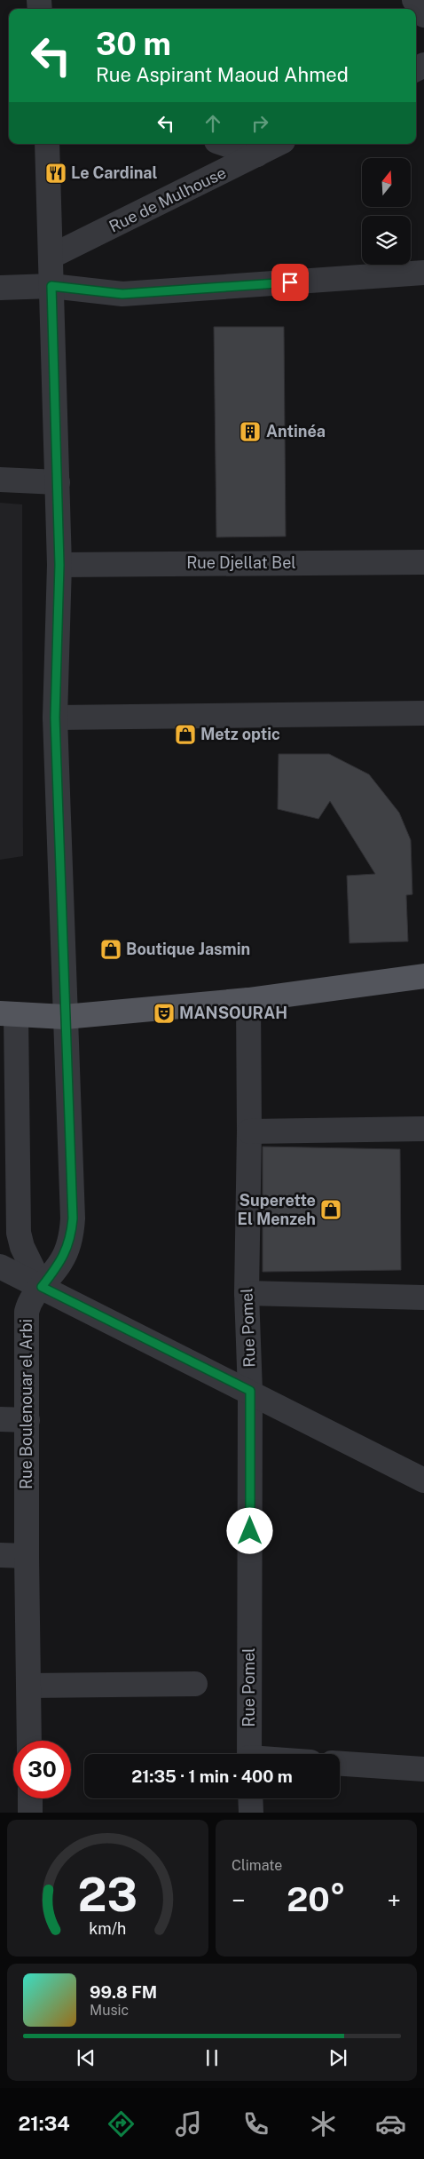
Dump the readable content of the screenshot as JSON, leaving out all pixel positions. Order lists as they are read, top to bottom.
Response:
{
  "streets": {
    "street": [
      "Rue de Mulhouse",
      "Rue Djellat Bel",
      "Rue Pomel",
      "Rue Boulenouar el Arbi"
    ]
  },
  "crossings": [
    ["Rue de Mulhouse", "Rue Boulenouar el Arbi"],
    ["Rue Djellat Bel", "Rue Boulenouar el Arbi"]
  ],
  "places": {
    "restaurant": ["Le Cardinal"],
    "building": ["Antinéa"],
    "shop": ["Metz optic", "Boutique Jasmin", "Superette El Menzeh"],
    "theatre": ["MANSOURAH"]
  },
  "north": "top",
  "page": {
    "turn": ["30 m", "Rue Aspirant Maoud Ahmed"],
    "limit": "30",
    "trip": "21:35 · 1 min · 400 m",
    "tile": "Climate",
    "heat": ["−", "20°", "+"],
    "song": ["99.8 FM", "Music"],
    "tabs": "21:34",
    "gauge": ["23", "km/h"]
  }
}
